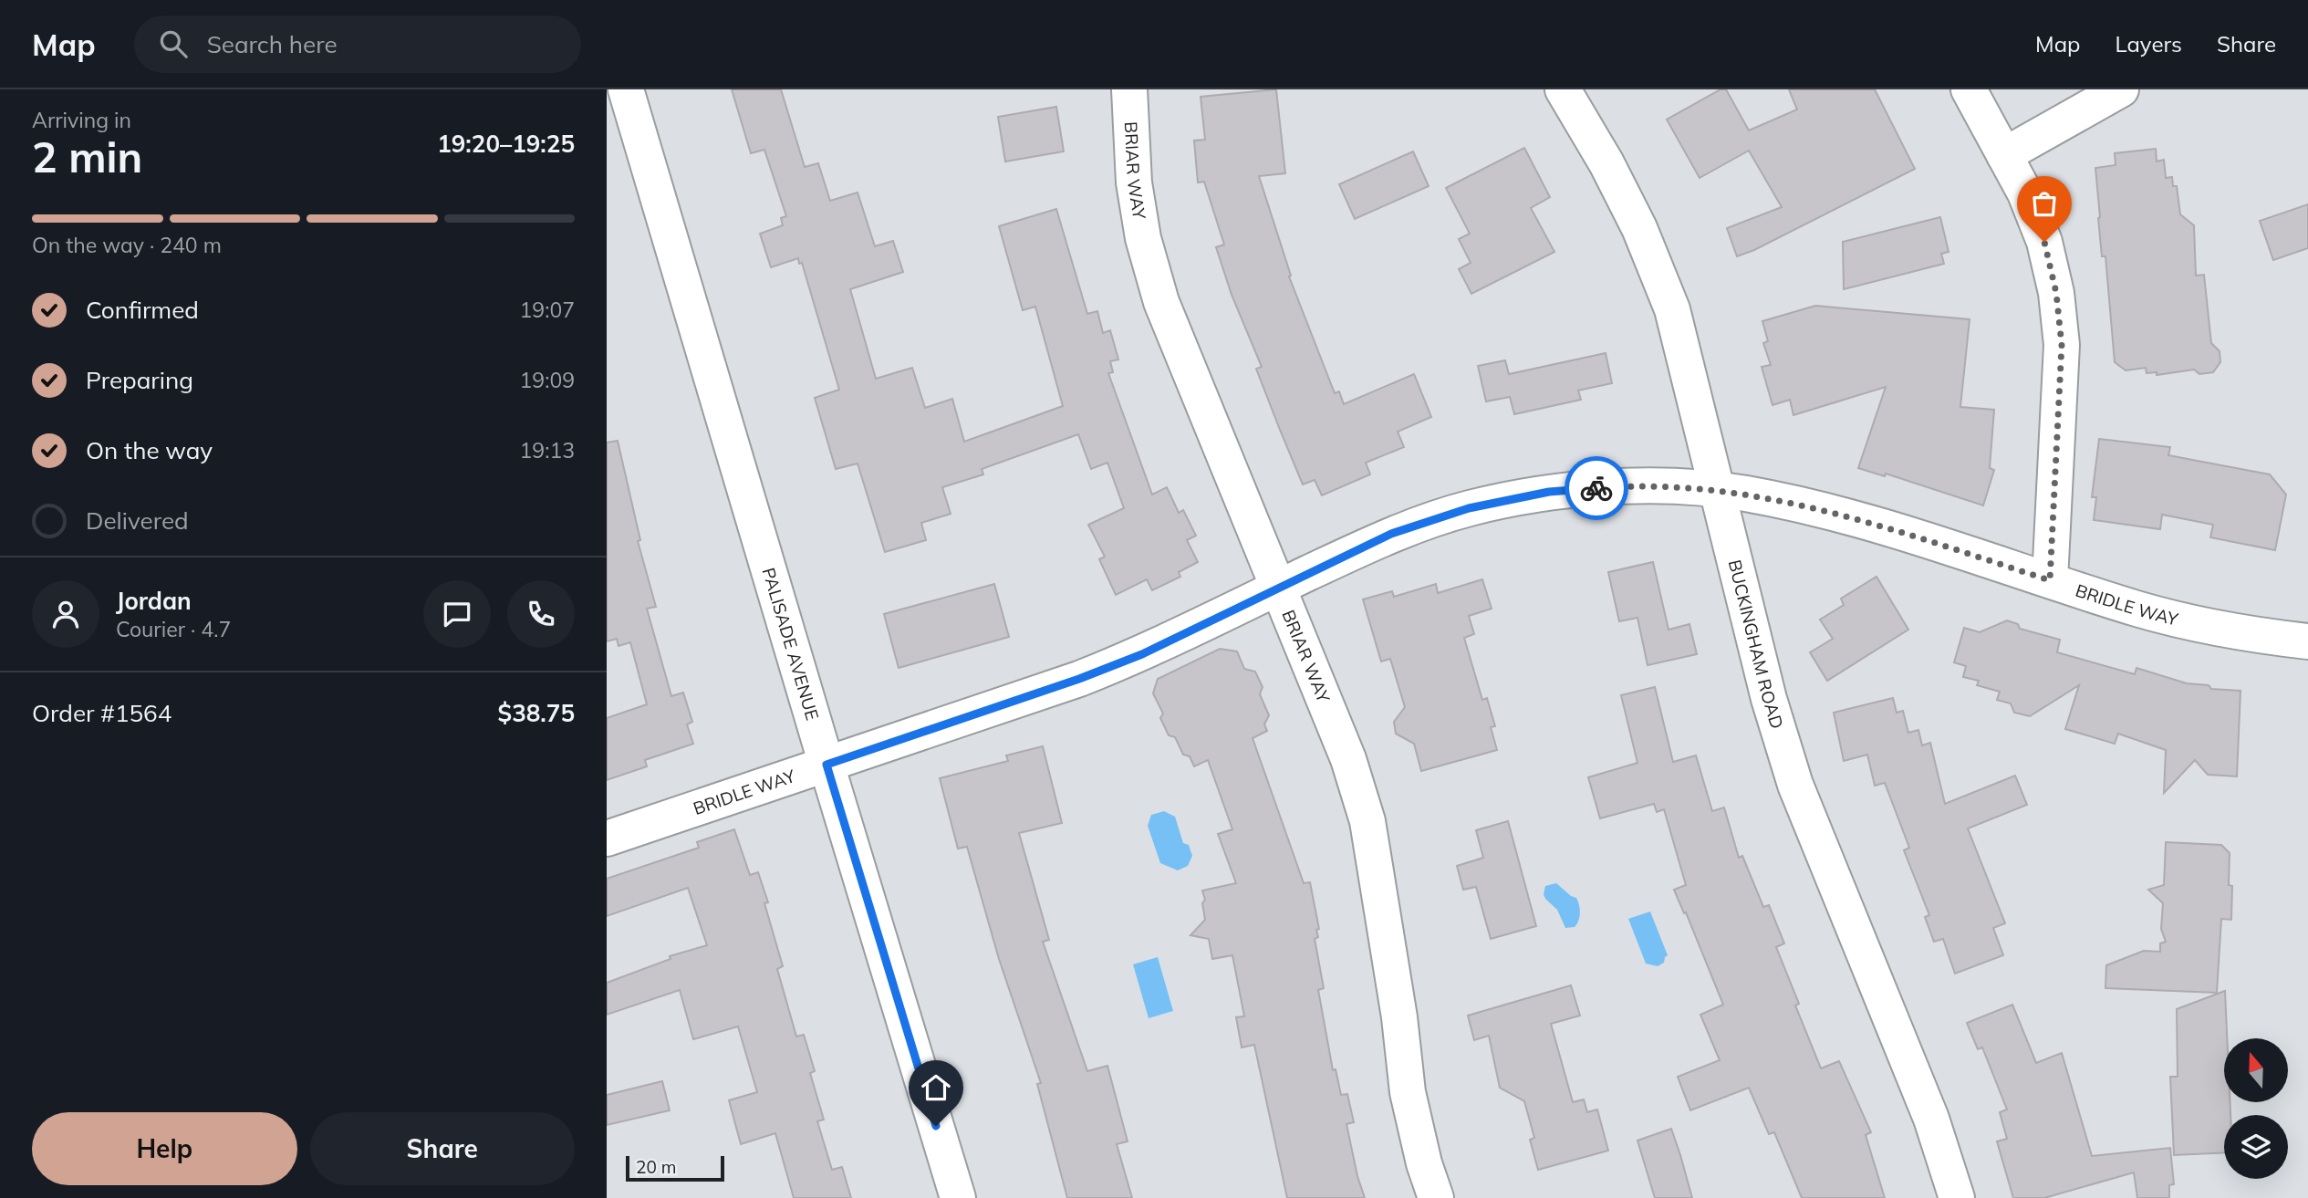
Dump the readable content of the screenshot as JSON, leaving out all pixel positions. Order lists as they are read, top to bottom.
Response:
{
  "streets": {
    "street": [
      "BRIAR WAY",
      "BRIDLE WAY",
      "BUCKINGHAM ROAD",
      "PALISADE AVENUE"
    ]
  },
  "crossings": [
    ["BRIAR WAY", "BRIDLE WAY"],
    ["BRIDLE WAY", "BUCKINGHAM ROAD"],
    ["BRIDLE WAY", "PALISADE AVENUE"]
  ],
  "scale_bar": "20 m",
  "north": "top",
  "page": {
    "header": "Map",
    "search": "Search here",
    "nav": ["Map", "Layers", "Share"],
    "heading": ["2 min", "Arriving in", "19:20–19:25"],
    "panel": [
      "Jordan",
      "Courier · 4.7",
      "Order #1564",
      "$38.75"
    ],
    "bar": "On the way · 240 m",
    "list": [
      ["Confirmed", "19:07"],
      ["Preparing", "19:09"],
      ["On the way", "19:13"],
      "Delivered"
    ],
    "buttons": ["Help", "Share"],
    "scale": "20 m"
  }
}
